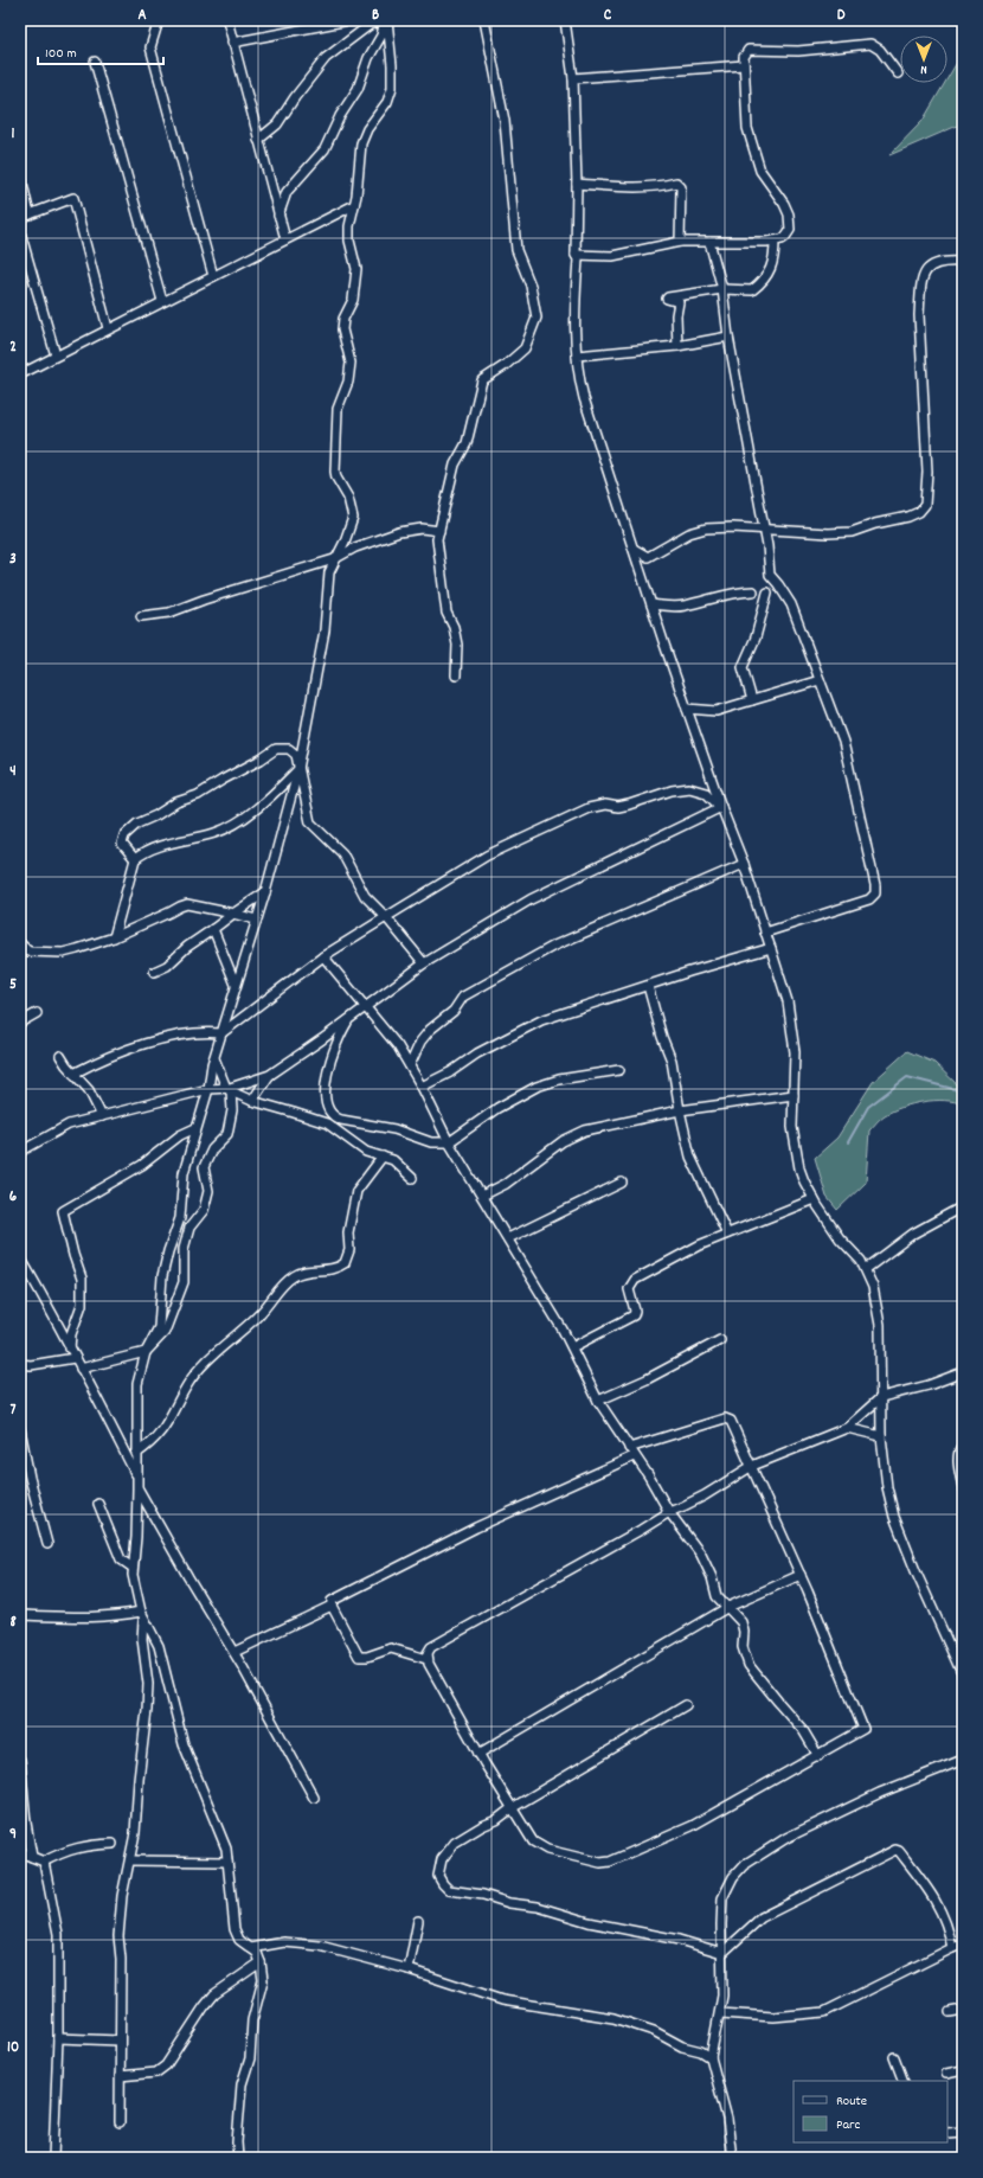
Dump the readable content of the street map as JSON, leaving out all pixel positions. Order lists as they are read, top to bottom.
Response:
{
  "legend": ["Route", "Parc"],
  "scale_bar": "100 m",
  "north": "bottom",
  "grid": {
    "columns": [
      "A",
      "B",
      "C",
      "D"
    ],
    "rows": [
      "1",
      "2",
      "3",
      "4",
      "5",
      "6",
      "7",
      "8",
      "9",
      "10"
    ]
  }
}
